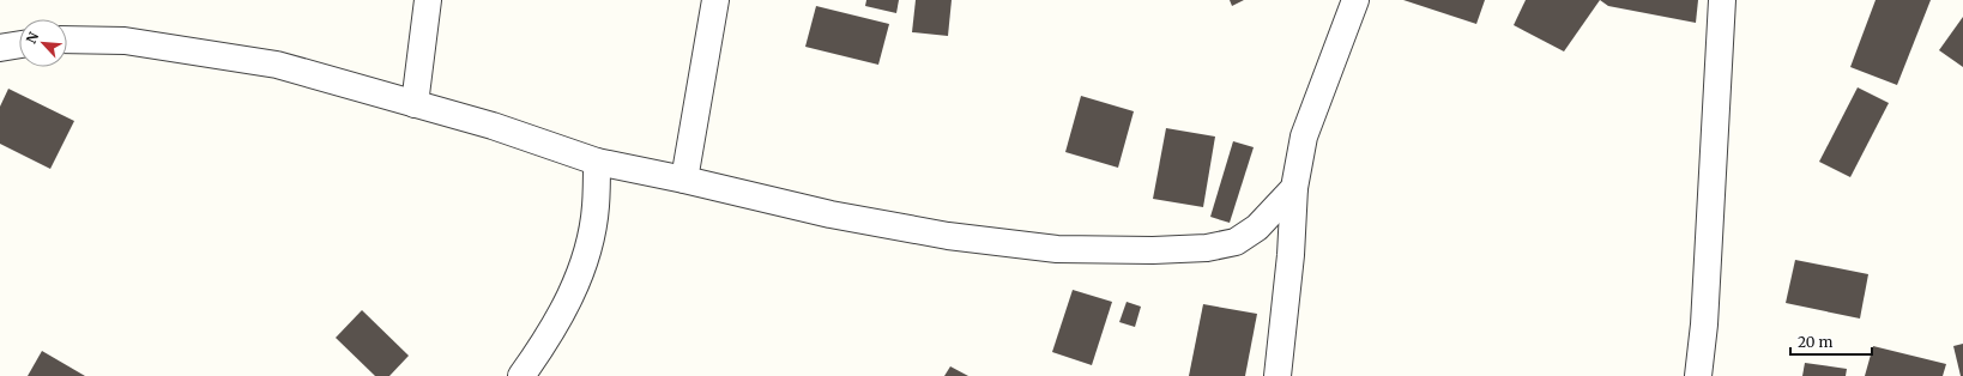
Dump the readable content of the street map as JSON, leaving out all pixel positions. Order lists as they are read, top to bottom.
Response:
{
  "scale_bar": "20 m",
  "north": "top left"
}
